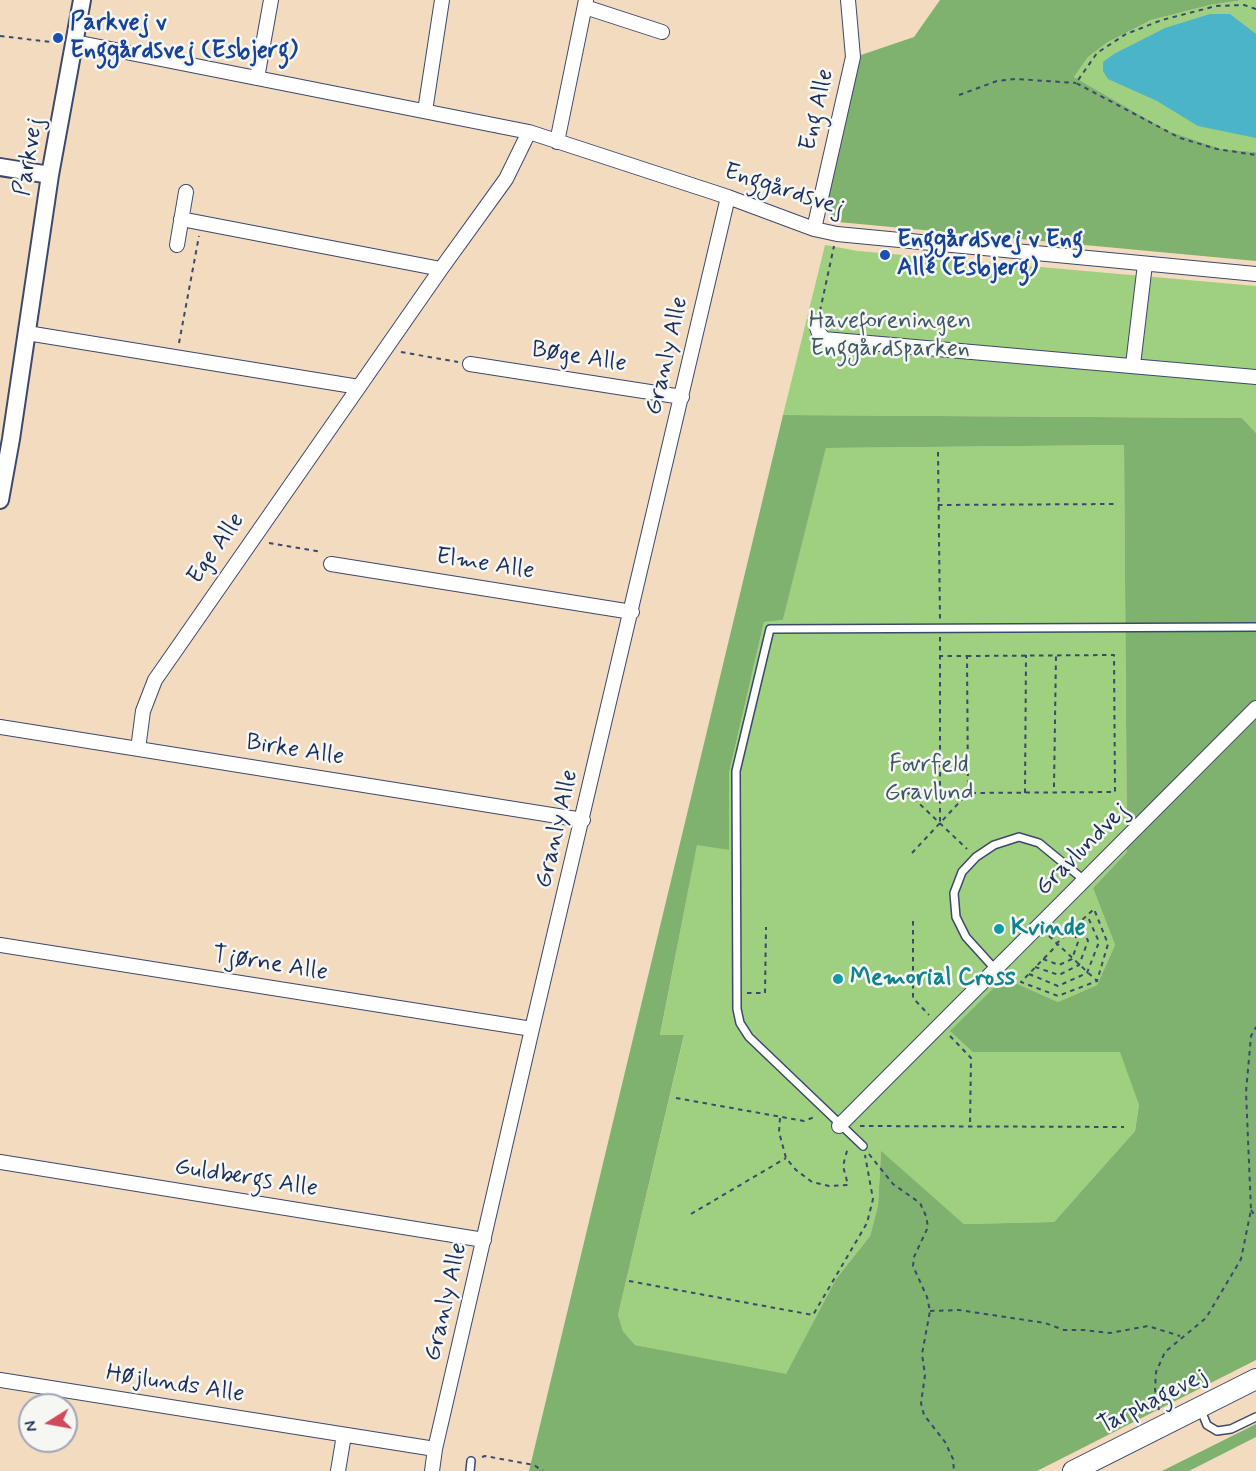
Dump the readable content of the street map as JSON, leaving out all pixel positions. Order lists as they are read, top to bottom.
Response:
{
  "streets": {
    "main road": ["Tarphagevej"],
    "street": [
      "Eng Alle",
      "Parkvej",
      "Enggårdsvej",
      "Granly Alle",
      "Bøge Alle",
      "Ege Alle",
      "Elme Alle",
      "Birke Alle",
      "Gravlundvej",
      "Tjørne Alle",
      "Guldbergs Alle",
      "Højlunds Alle"
    ]
  },
  "crossings": [
    ["Eng Alle", "Enggårdsvej"],
    ["Parkvej", "Enggårdsvej"],
    ["Enggårdsvej", "Granly Alle"],
    ["Enggårdsvej", "Ege Alle"],
    ["Granly Alle", "Bøge Alle"],
    ["Granly Alle", "Elme Alle"],
    ["Granly Alle", "Birke Alle"],
    ["Granly Alle", "Tjørne Alle"],
    ["Granly Alle", "Guldbergs Alle"],
    ["Granly Alle", "Højlunds Alle"],
    ["Ege Alle", "Birke Alle"]
  ],
  "parks": ["Haveforeningen Enggårdsparken", "Fovrfeld Gravlund"],
  "places": [
    "Parkvej v Enggårdsvej (Esbjerg)",
    "Enggårdsvej v Eng Allé (Esbjerg)",
    "Kvinde",
    "Memorial Cross"
  ],
  "north": "left"
}
